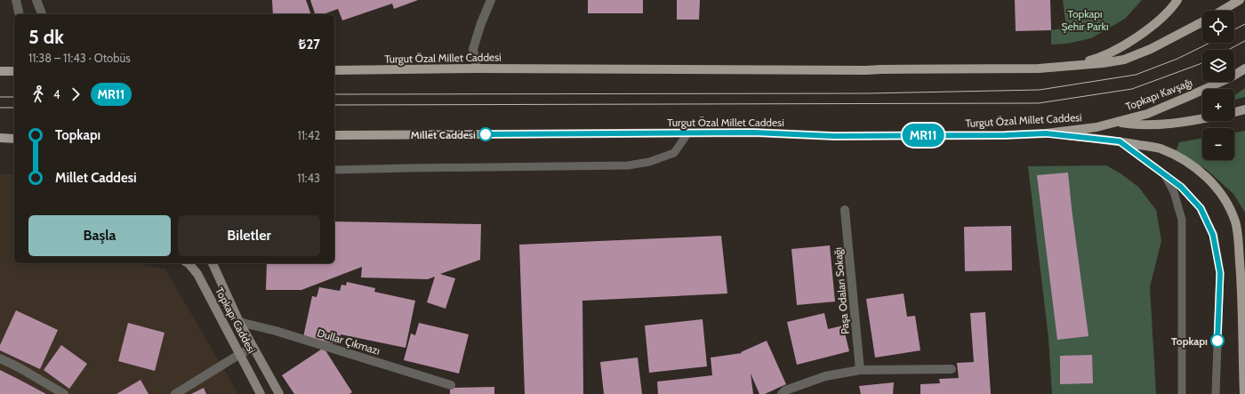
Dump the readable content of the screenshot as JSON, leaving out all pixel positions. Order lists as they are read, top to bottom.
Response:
{
  "streets": {
    "main road": ["Turgut Özal Millet Caddesi", "Topkapı Kavşağı", "Topkapı Caddesi"],
    "street": ["Paşa Odaları Sokağı", "Dullar Çıkmazı"]
  },
  "crossings": [
    ["Turgut Özal Millet Caddesi", "Topkapı Kavşağı"],
    ["Topkapı Caddesi", "Dullar Çıkmazı"]
  ],
  "parks": ["Topkapı Şehir Parkı"],
  "places": ["Millet Caddesi", "Topkapı"],
  "lines": ["bus line MR11"],
  "page": {
    "on_map": "MR11",
    "map_buttons": ["+", "−"],
    "heading": ["5 dk", "11:38 – 11:43 · Otobüs", "₺27"],
    "legs": ["4", "MR11"],
    "list": [
      {
        "name": "Topkapı",
        "value": "11:42"
      },
      {
        "name": "Millet Caddesi",
        "value": "11:43"
      }
    ],
    "buttons": ["Başla", "Biletler"]
  }
}
